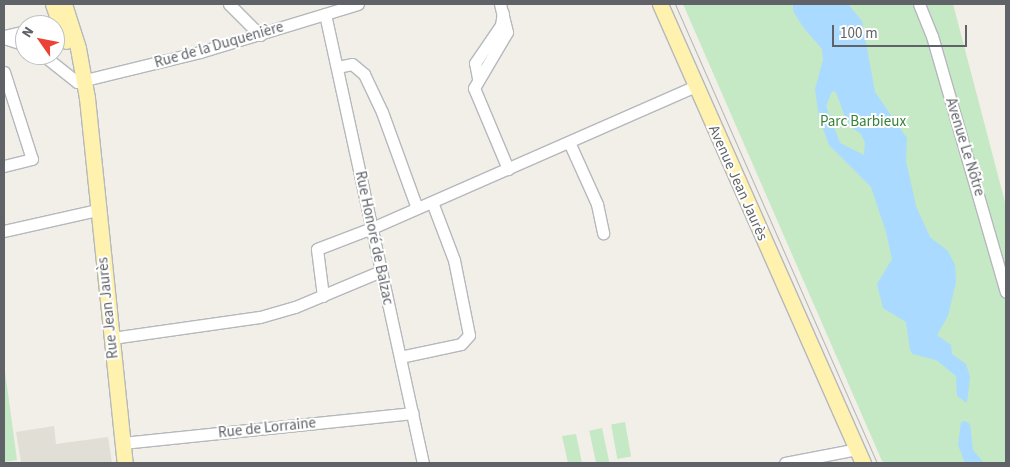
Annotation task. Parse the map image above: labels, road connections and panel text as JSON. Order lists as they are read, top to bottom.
{
  "streets": {
    "main road": ["Avenue Jean Jaurès", "Rue Jean Jaurès"],
    "street": [
      "Rue de la Duquenière",
      "Avenue Le Nôtre",
      "Rue Honoré de Balzac",
      "Rue de Lorraine"
    ]
  },
  "crossings": [
    ["Rue de la Duquenière", "Rue Honoré de Balzac"],
    ["Rue de la Duquenière", "Rue Jean Jaurès"],
    ["Rue Honoré de Balzac", "Rue de Lorraine"],
    ["Rue Jean Jaurès", "Rue de Lorraine"]
  ],
  "parks": ["Parc Barbieux"],
  "scale_bar": "100 m",
  "north": "top left"
}
